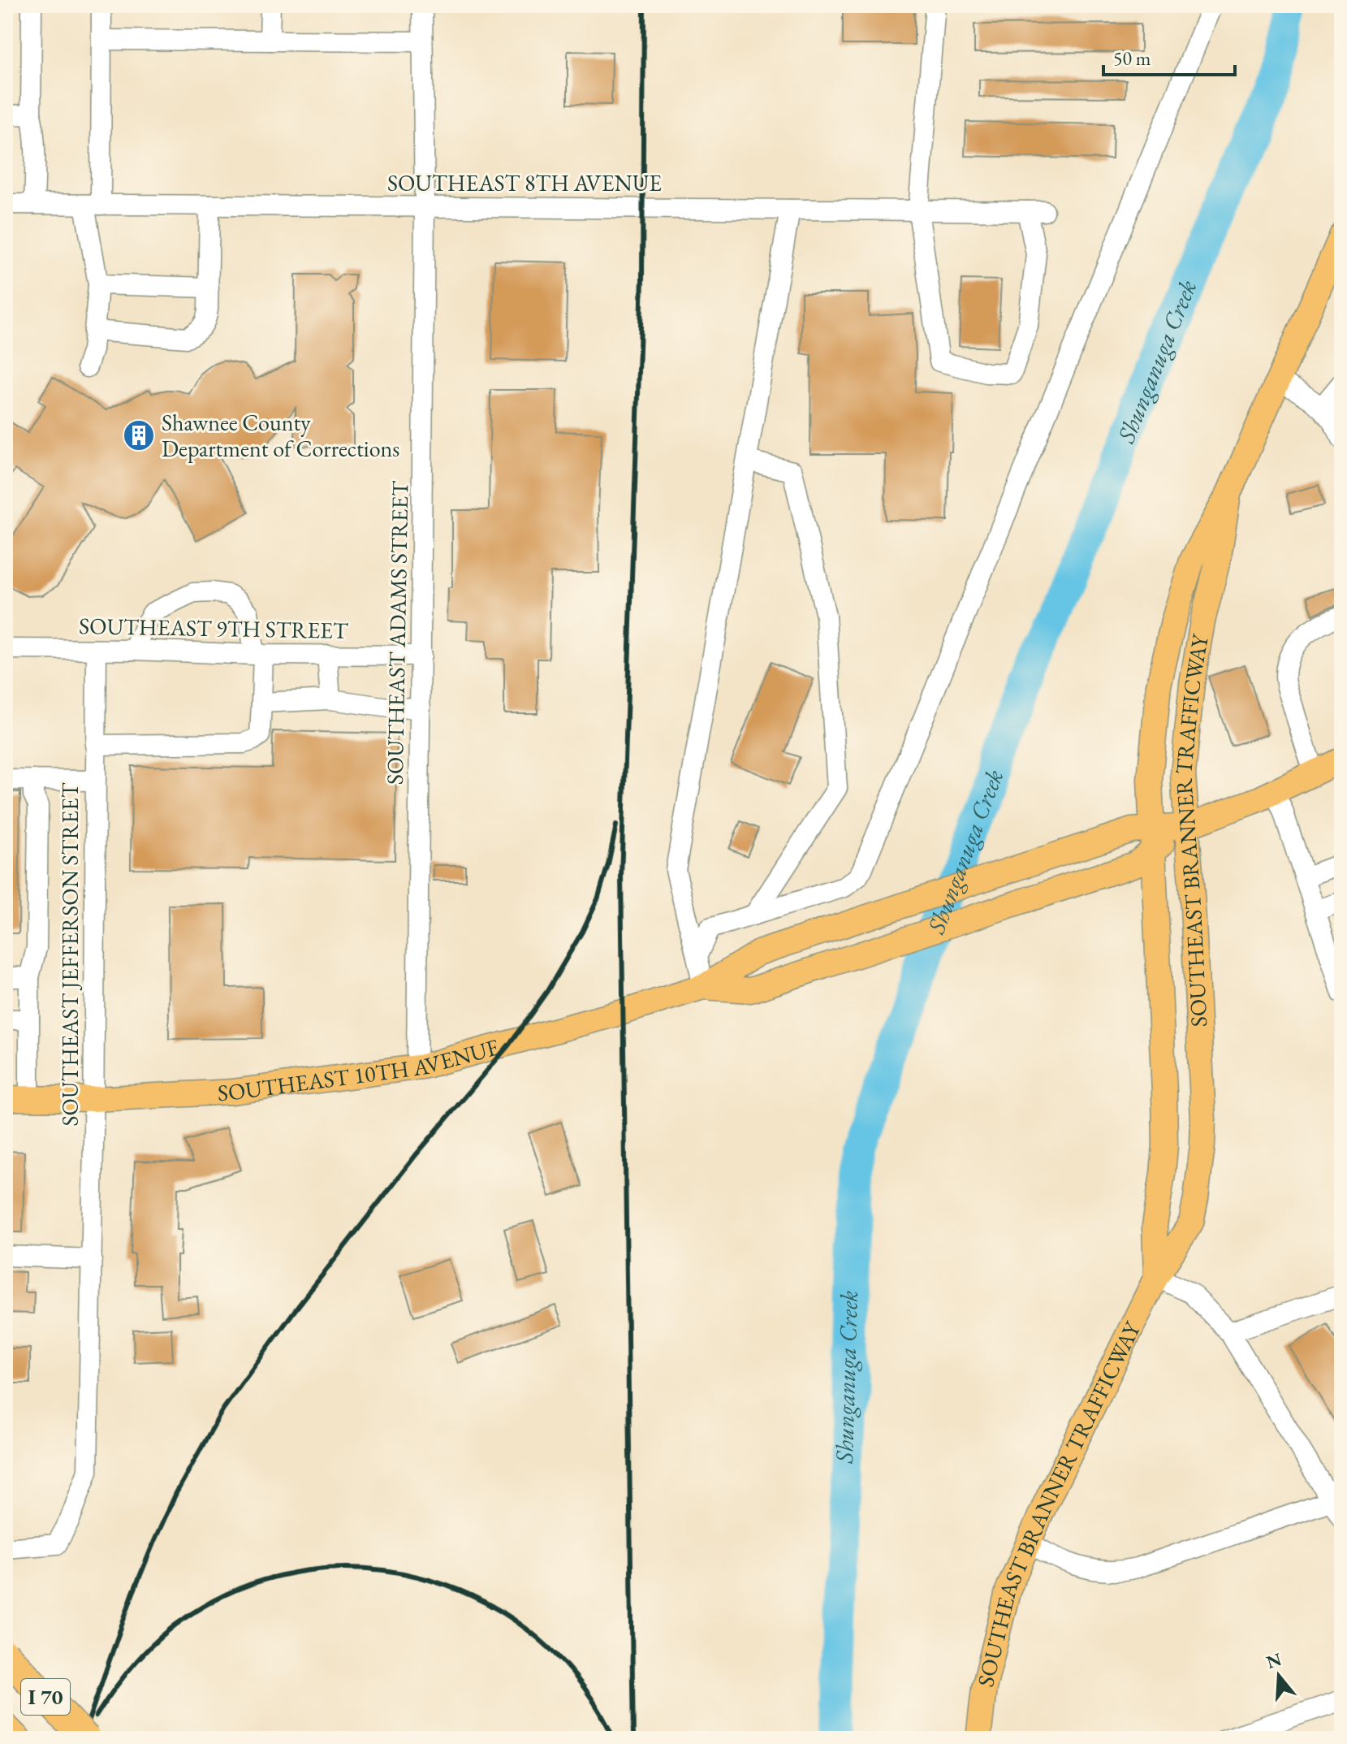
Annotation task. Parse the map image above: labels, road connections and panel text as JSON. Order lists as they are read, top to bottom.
{
  "streets": {
    "highway": ["I 70"],
    "main road": ["SOUTHEAST BRANNER TRAFFICWAY", "SOUTHEAST 10TH AVENUE"],
    "street": [
      "SOUTHEAST 8TH AVENUE",
      "SOUTHEAST 9TH STREET",
      "SOUTHEAST ADAMS STREET",
      "SOUTHEAST JEFFERSON STREET"
    ]
  },
  "crossings": [
    ["SOUTHEAST 8TH AVENUE", "SOUTHEAST ADAMS STREET"],
    ["SOUTHEAST 9TH STREET", "SOUTHEAST ADAMS STREET"],
    ["SOUTHEAST 9TH STREET", "SOUTHEAST JEFFERSON STREET"],
    ["SOUTHEAST ADAMS STREET", "SOUTHEAST 10TH AVENUE"],
    ["SOUTHEAST BRANNER TRAFFICWAY", "SOUTHEAST 10TH AVENUE"],
    ["SOUTHEAST JEFFERSON STREET", "SOUTHEAST 10TH AVENUE"]
  ],
  "water": ["Shunganuga Creek"],
  "places": {
    "building": ["Shawnee County Department of Corrections"]
  },
  "scale_bar": "50 m",
  "north": "top"
}
